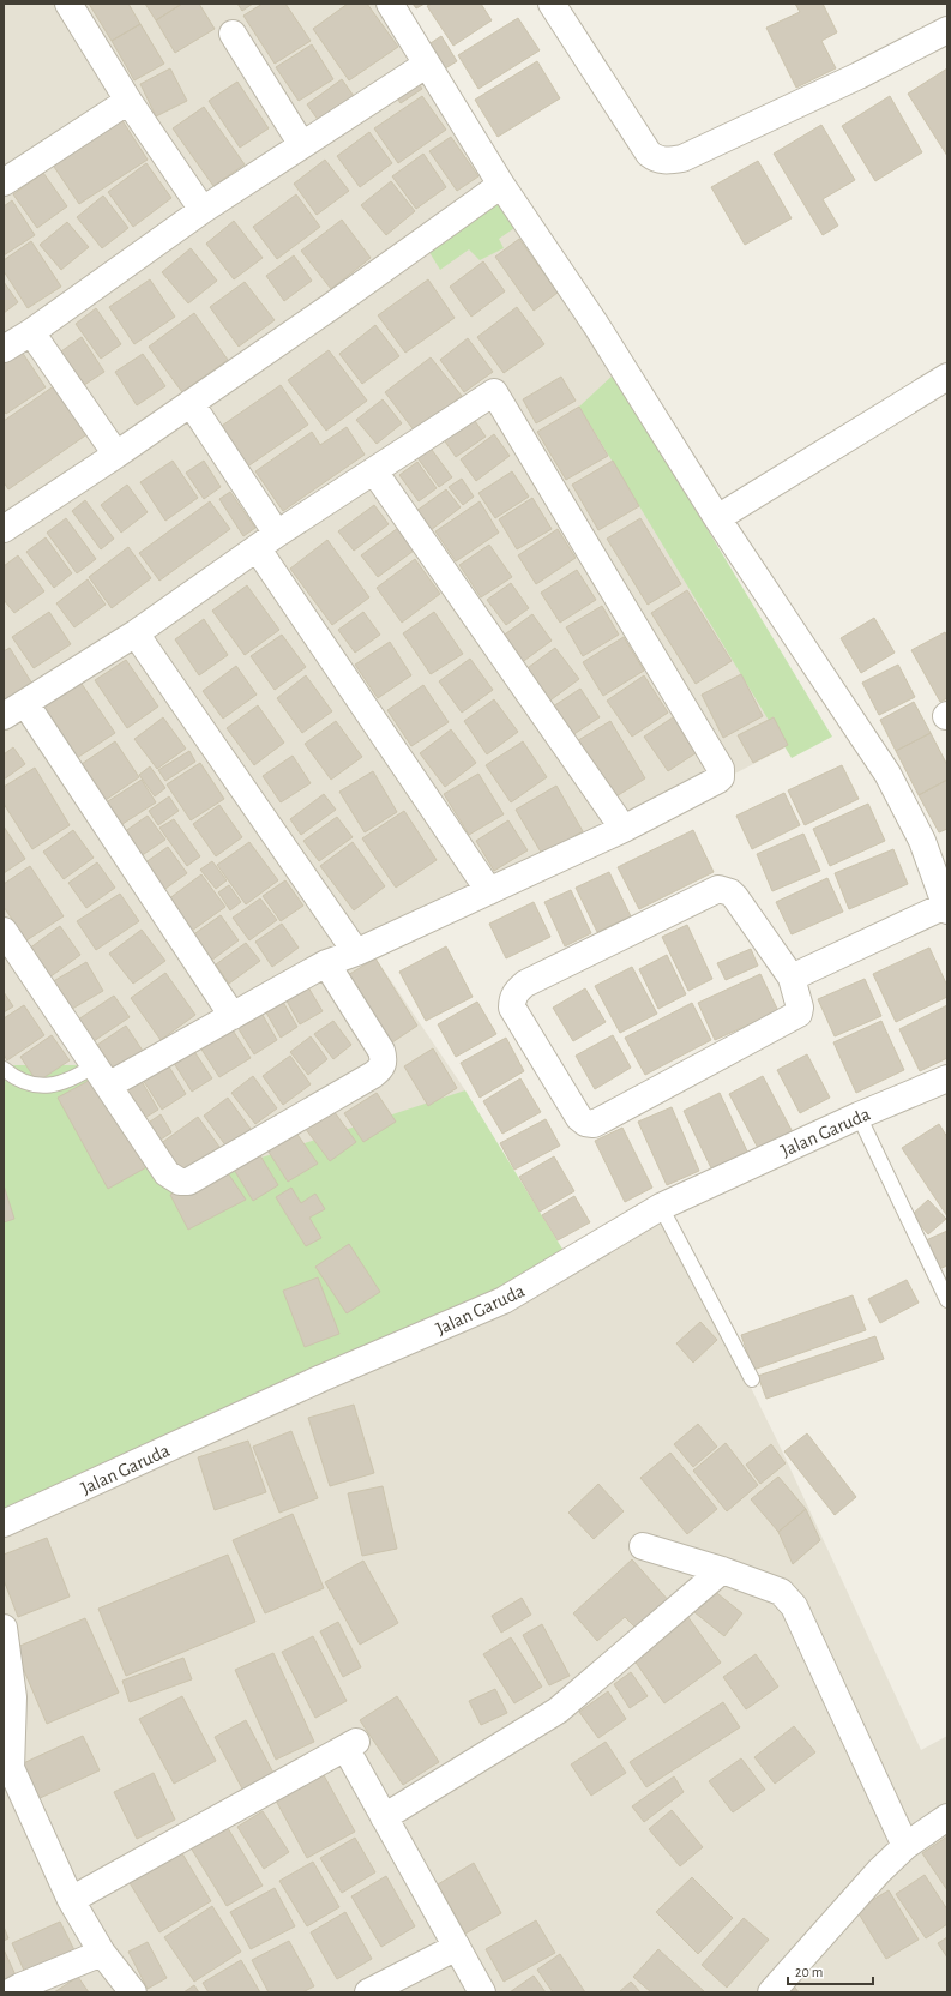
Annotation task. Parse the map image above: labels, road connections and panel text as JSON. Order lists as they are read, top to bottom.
{
  "streets": {
    "street": ["Jalan Garuda"]
  },
  "scale_bar": "20 m"
}
